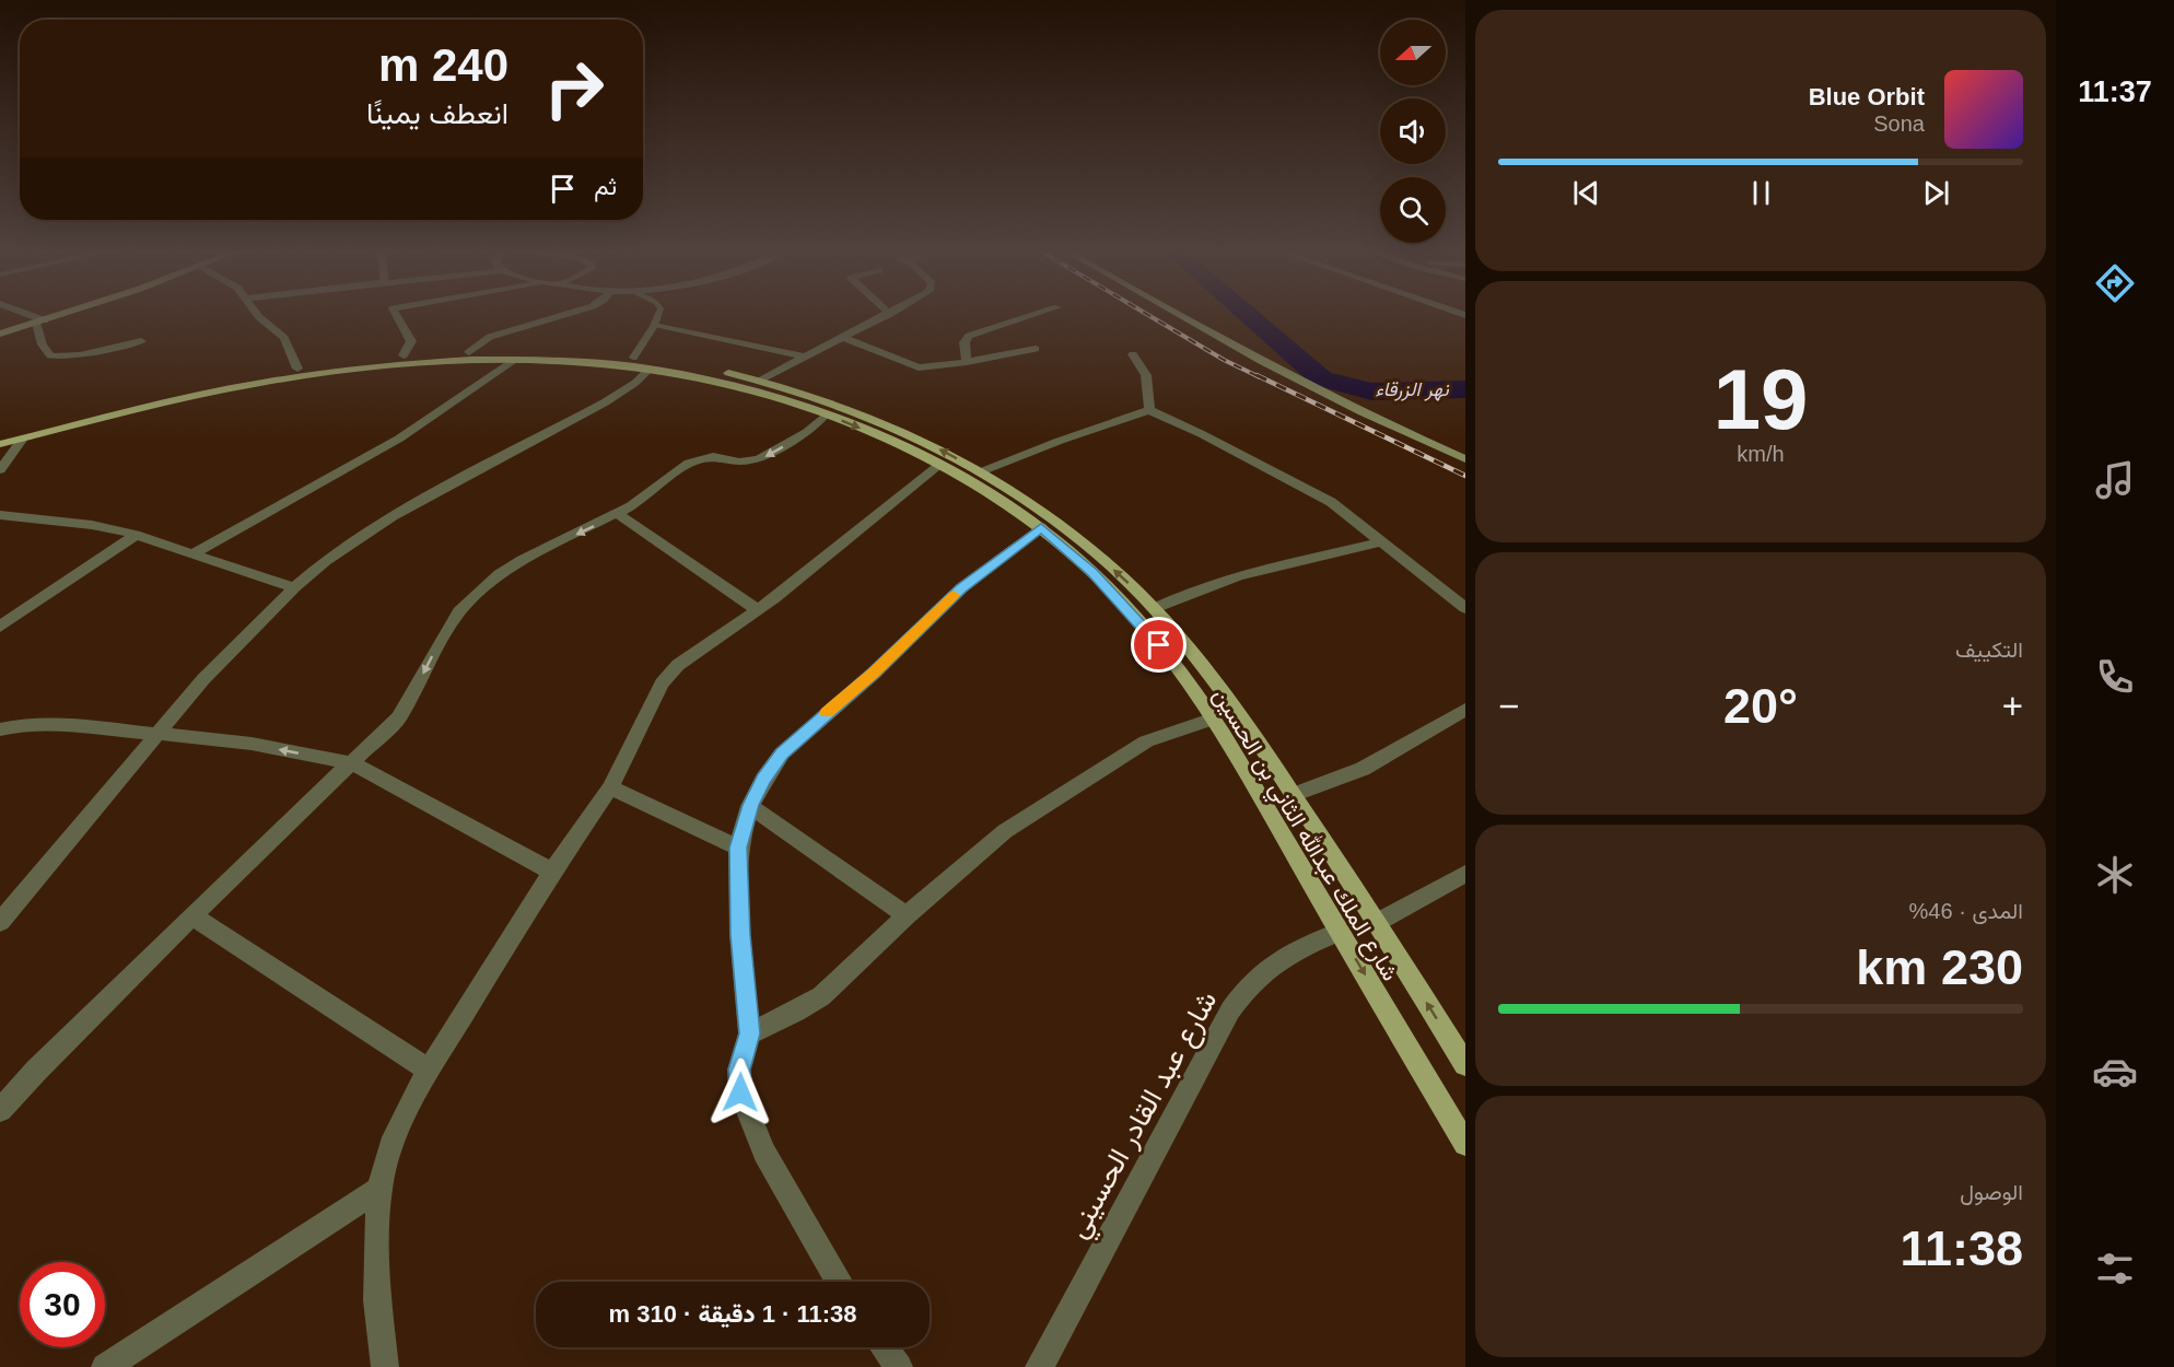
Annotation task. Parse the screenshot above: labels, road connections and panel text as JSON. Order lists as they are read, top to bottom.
{
  "streets": {
    "main road": ["شارع الملك عبدالله الثاني بن الحسين"],
    "street": ["شارع عبد القادر الحسيني"]
  },
  "crossings": [
    ["شارع الملك عبدالله الثاني بن الحسين", "شارع عبد القادر الحسيني"]
  ],
  "water": ["نهر الزرقاء"],
  "north": "left",
  "page": {
    "tabs": "11:37",
    "turn": ["240 m", "انعطف يمينًا"],
    "song": ["Blue Orbit", "Sona"],
    "then": "ثم",
    "tile": [
      ["19", "km/h"],
      "التكييف",
      ["المدى · 46%", "230 km"],
      ["الوصول", "11:38"]
    ],
    "heat": ["−", "20°", "+"],
    "limit": "30",
    "trip": "11:38 · 1 دقيقة · 310 m"
  }
}
